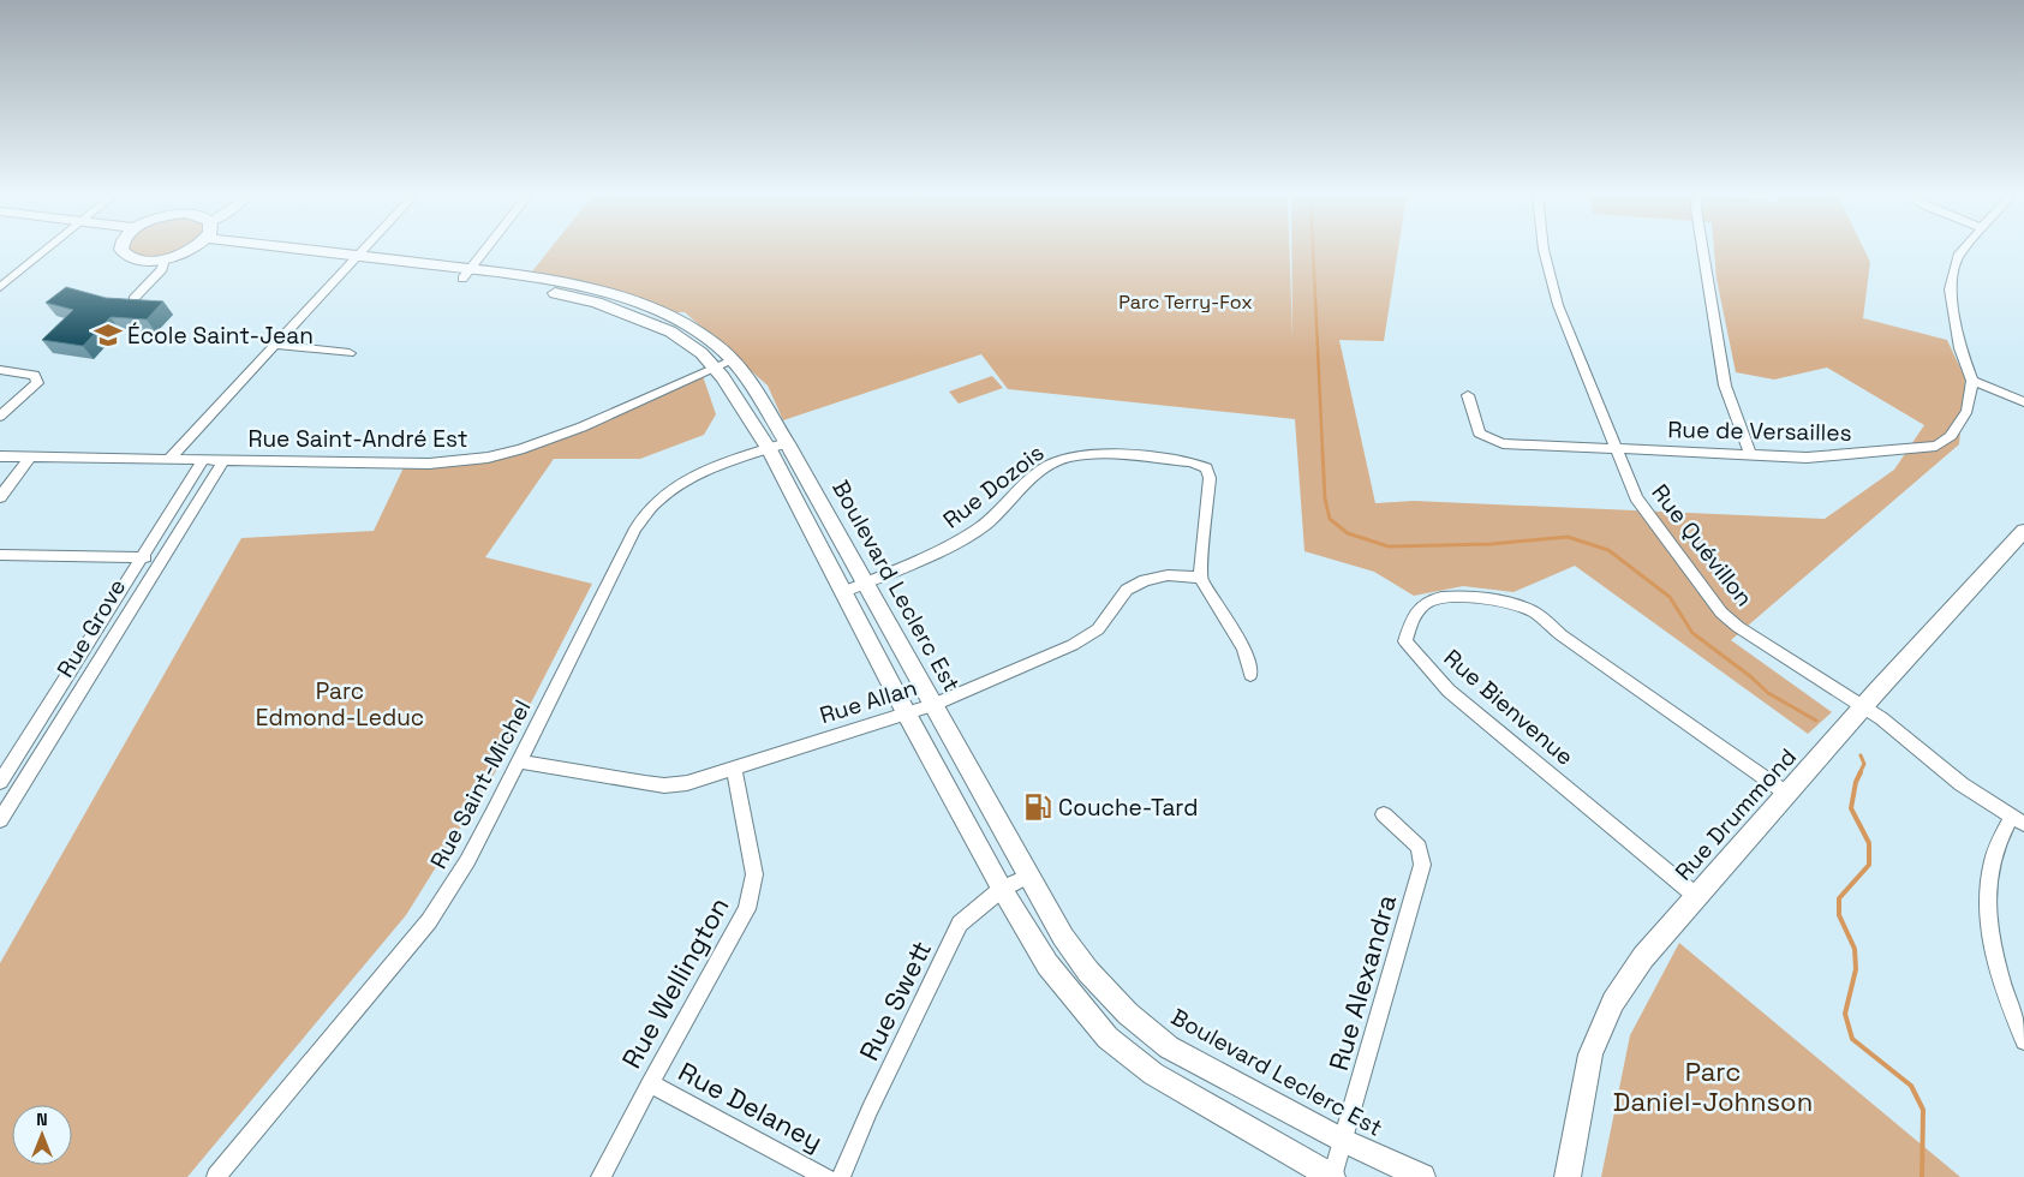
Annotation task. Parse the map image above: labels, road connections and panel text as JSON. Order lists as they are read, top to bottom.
{
  "streets": {
    "street": [
      "Rue de Versailles",
      "Rue Saint-André Est",
      "Rue Dozois",
      "Rue Quévillon",
      "Boulevard Leclerc Est",
      "Rue Grove",
      "Rue Allan",
      "Rue Bienvenue",
      "Rue Saint-Michel",
      "Rue Drummond",
      "Rue Wellington",
      "Rue Alexandra",
      "Rue Swett",
      "Rue Delaney"
    ]
  },
  "crossings": [
    ["Rue de Versailles", "Rue Quévillon"],
    ["Rue Saint-André Est", "Boulevard Leclerc Est"],
    ["Rue Saint-André Est", "Rue Grove"],
    ["Rue Dozois", "Boulevard Leclerc Est"],
    ["Rue Dozois", "Rue Allan"],
    ["Rue Quévillon", "Rue Drummond"],
    ["Boulevard Leclerc Est", "Rue Allan"],
    ["Boulevard Leclerc Est", "Rue Saint-Michel"],
    ["Boulevard Leclerc Est", "Rue Alexandra"],
    ["Boulevard Leclerc Est", "Rue Swett"],
    ["Rue Allan", "Rue Saint-Michel"],
    ["Rue Allan", "Rue Wellington"],
    ["Rue Bienvenue", "Rue Drummond"],
    ["Rue Wellington", "Rue Delaney"]
  ],
  "parks": ["Parc Terry-Fox", "Parc Edmond-Leduc", "Parc Daniel-Johnson"],
  "places": {
    "school or university": ["École Saint-Jean"],
    "fuel station": ["Couche-Tard"]
  },
  "north": "top"
}
